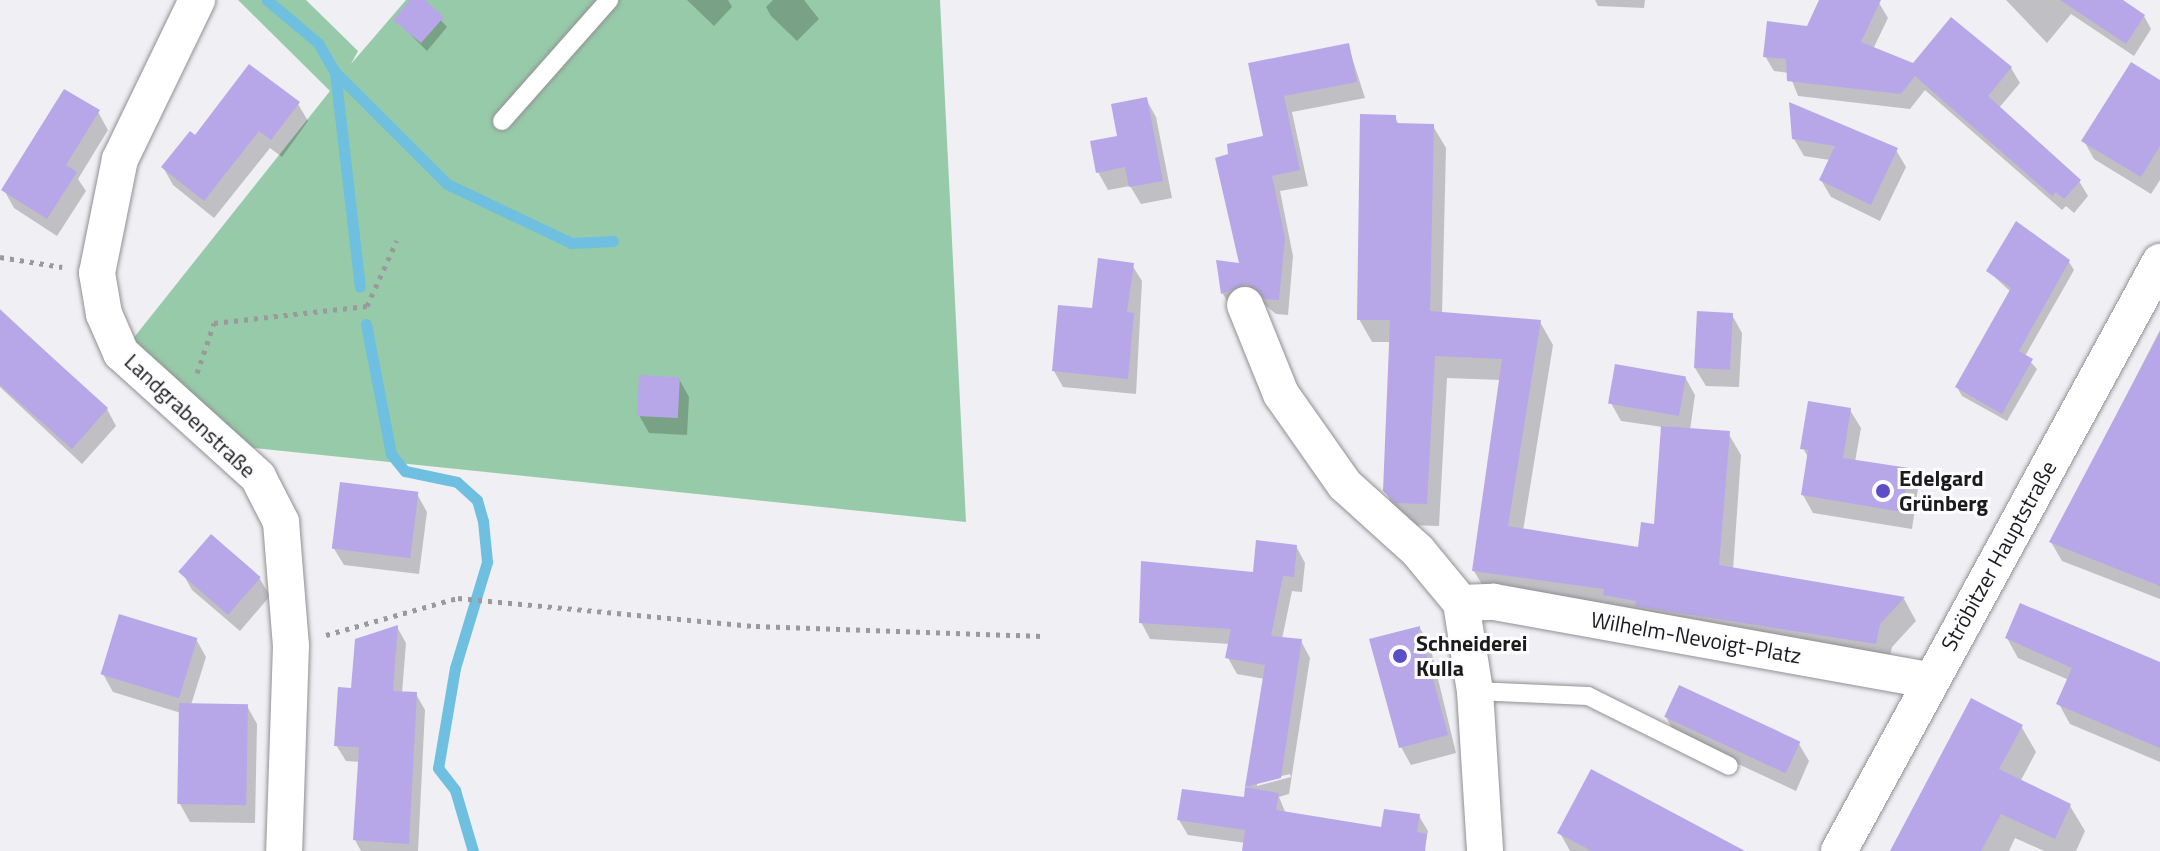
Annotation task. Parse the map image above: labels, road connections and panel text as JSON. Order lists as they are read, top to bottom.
{
  "streets": {
    "street": ["Landgrabenstraße", "Ströbitzer Hauptstraße", "Wilhelm-Nevoigt-Platz"]
  },
  "crossings": [
    ["Ströbitzer Hauptstraße", "Wilhelm-Nevoigt-Platz"]
  ],
  "places": ["Edelgard Grünberg", "Schneiderei Kulla"]
}
